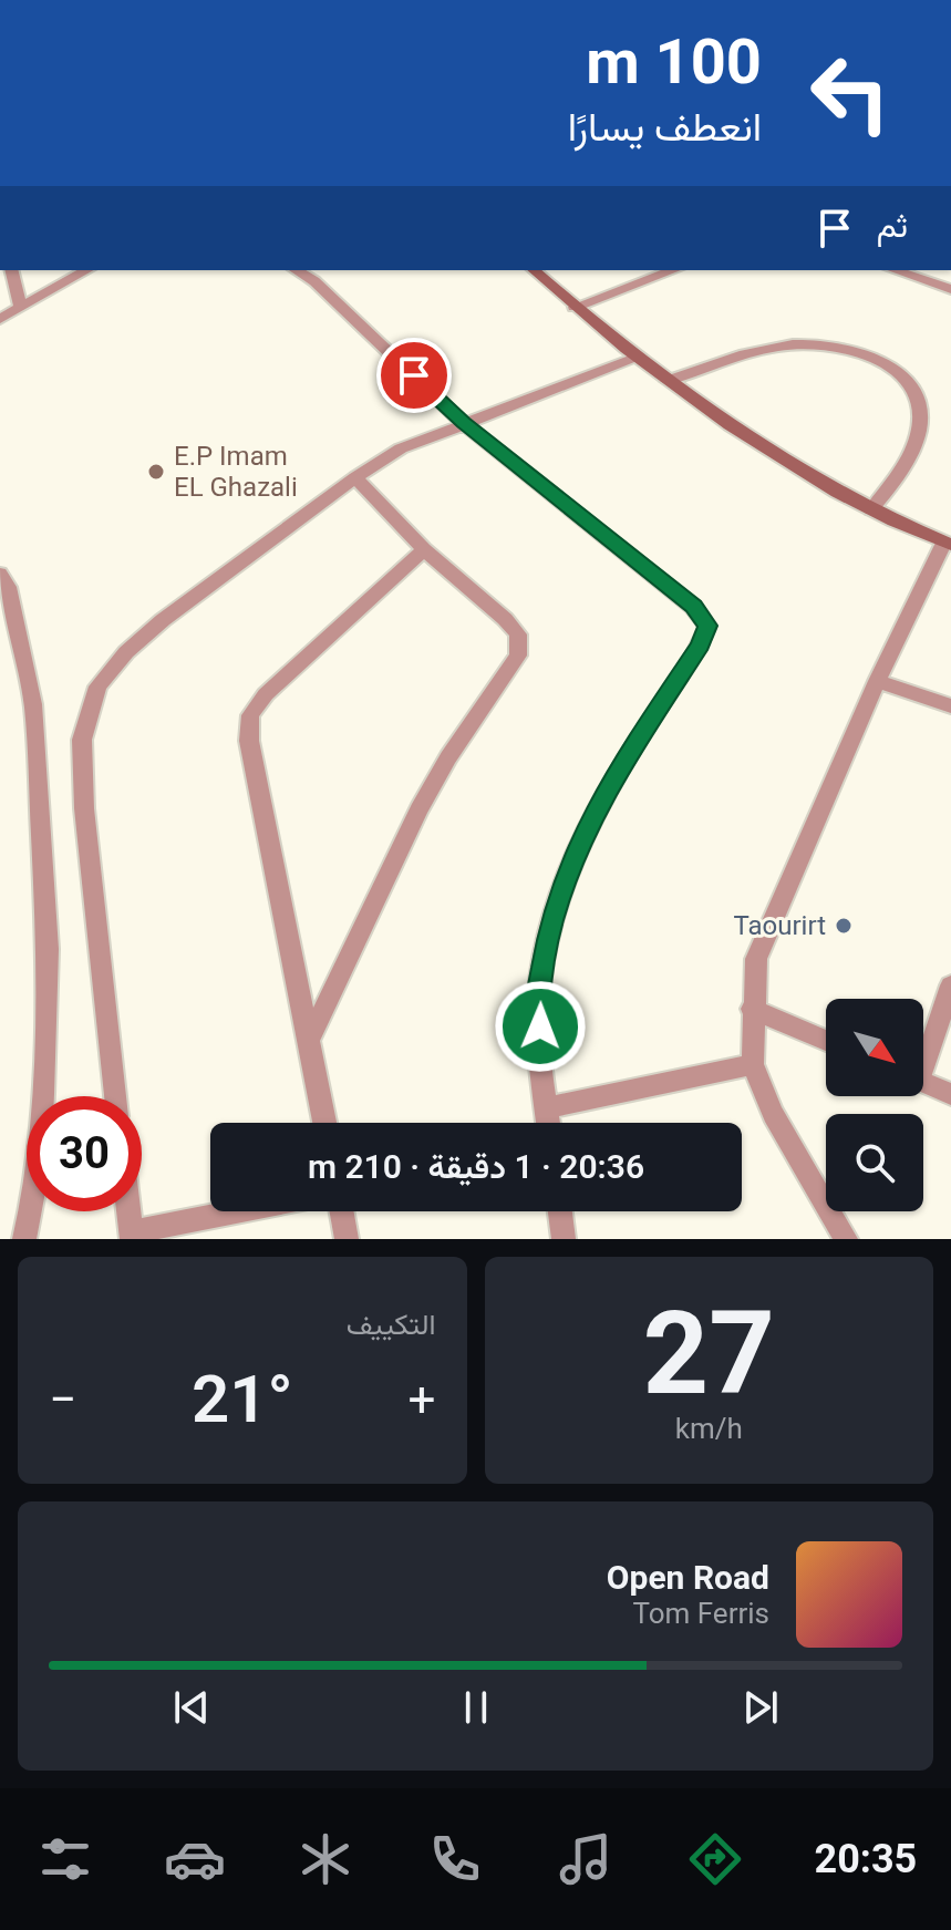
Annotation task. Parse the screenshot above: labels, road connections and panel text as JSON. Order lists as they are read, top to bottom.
{
  "places": ["E.P Imam EL Ghazali", "Taourirt"],
  "north": "bottom right",
  "page": {
    "turn": ["100 m", "انعطف يسارًا"],
    "then": "ثم",
    "limit": "30",
    "trip": "20:36 · 1 دقيقة · 210 m",
    "tile": [
      ["27", "km/h"],
      "التكييف"
    ],
    "heat": ["−", "21°", "+"],
    "song": ["Open Road", "Tom Ferris"],
    "tabs": "20:35"
  }
}
